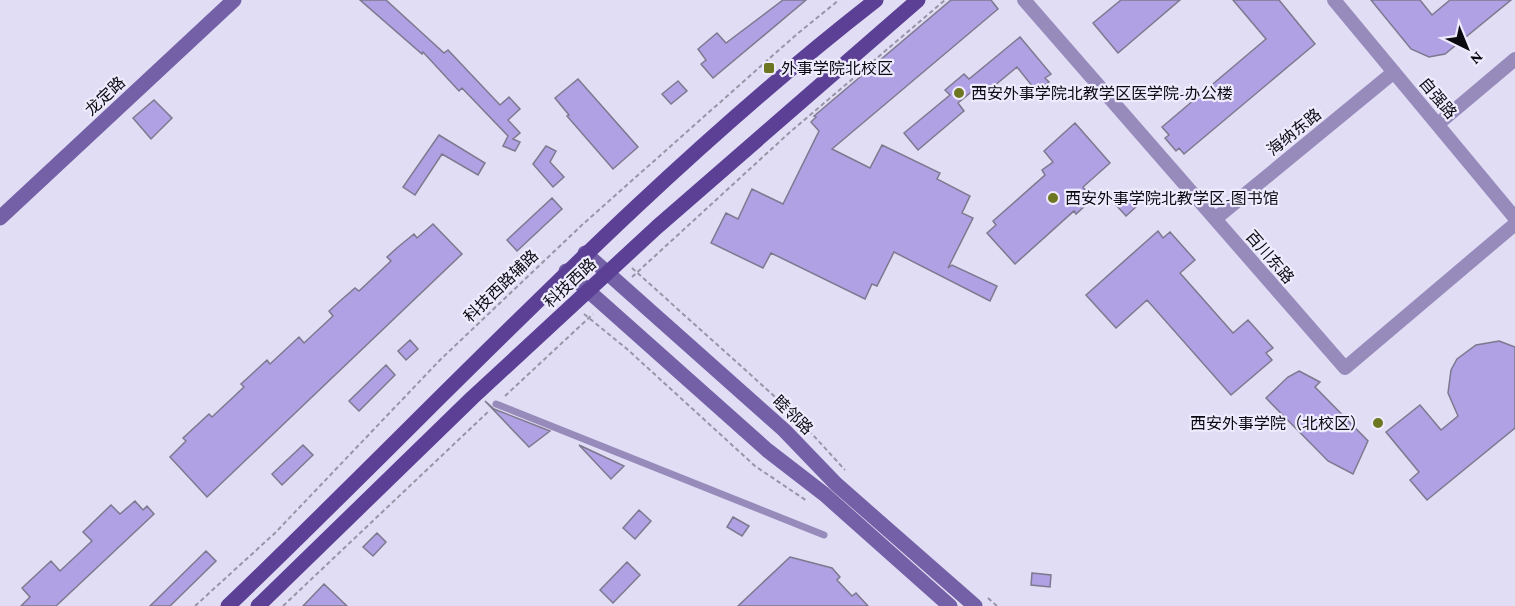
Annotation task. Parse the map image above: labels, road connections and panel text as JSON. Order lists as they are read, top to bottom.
{
  "streets": {
    "main road": ["科技西路"],
    "street": [
      "龙定路",
      "自强路",
      "海纳东路",
      "百川东路",
      "睦邻路"
    ],
    "path": ["科技西路辅路"]
  },
  "crossings": [
    ["自强路", "海纳东路"],
    ["海纳东路", "百川东路"],
    ["科技西路", "睦邻路"]
  ],
  "places": {
    "transit": ["外事学院北校区"],
    "other": ["西安外事学院北教学区医学院-办公楼", "西安外事学院北教学区-图书馆", "西安外事学院（北校区）"]
  },
  "north": "bottom right"
}
